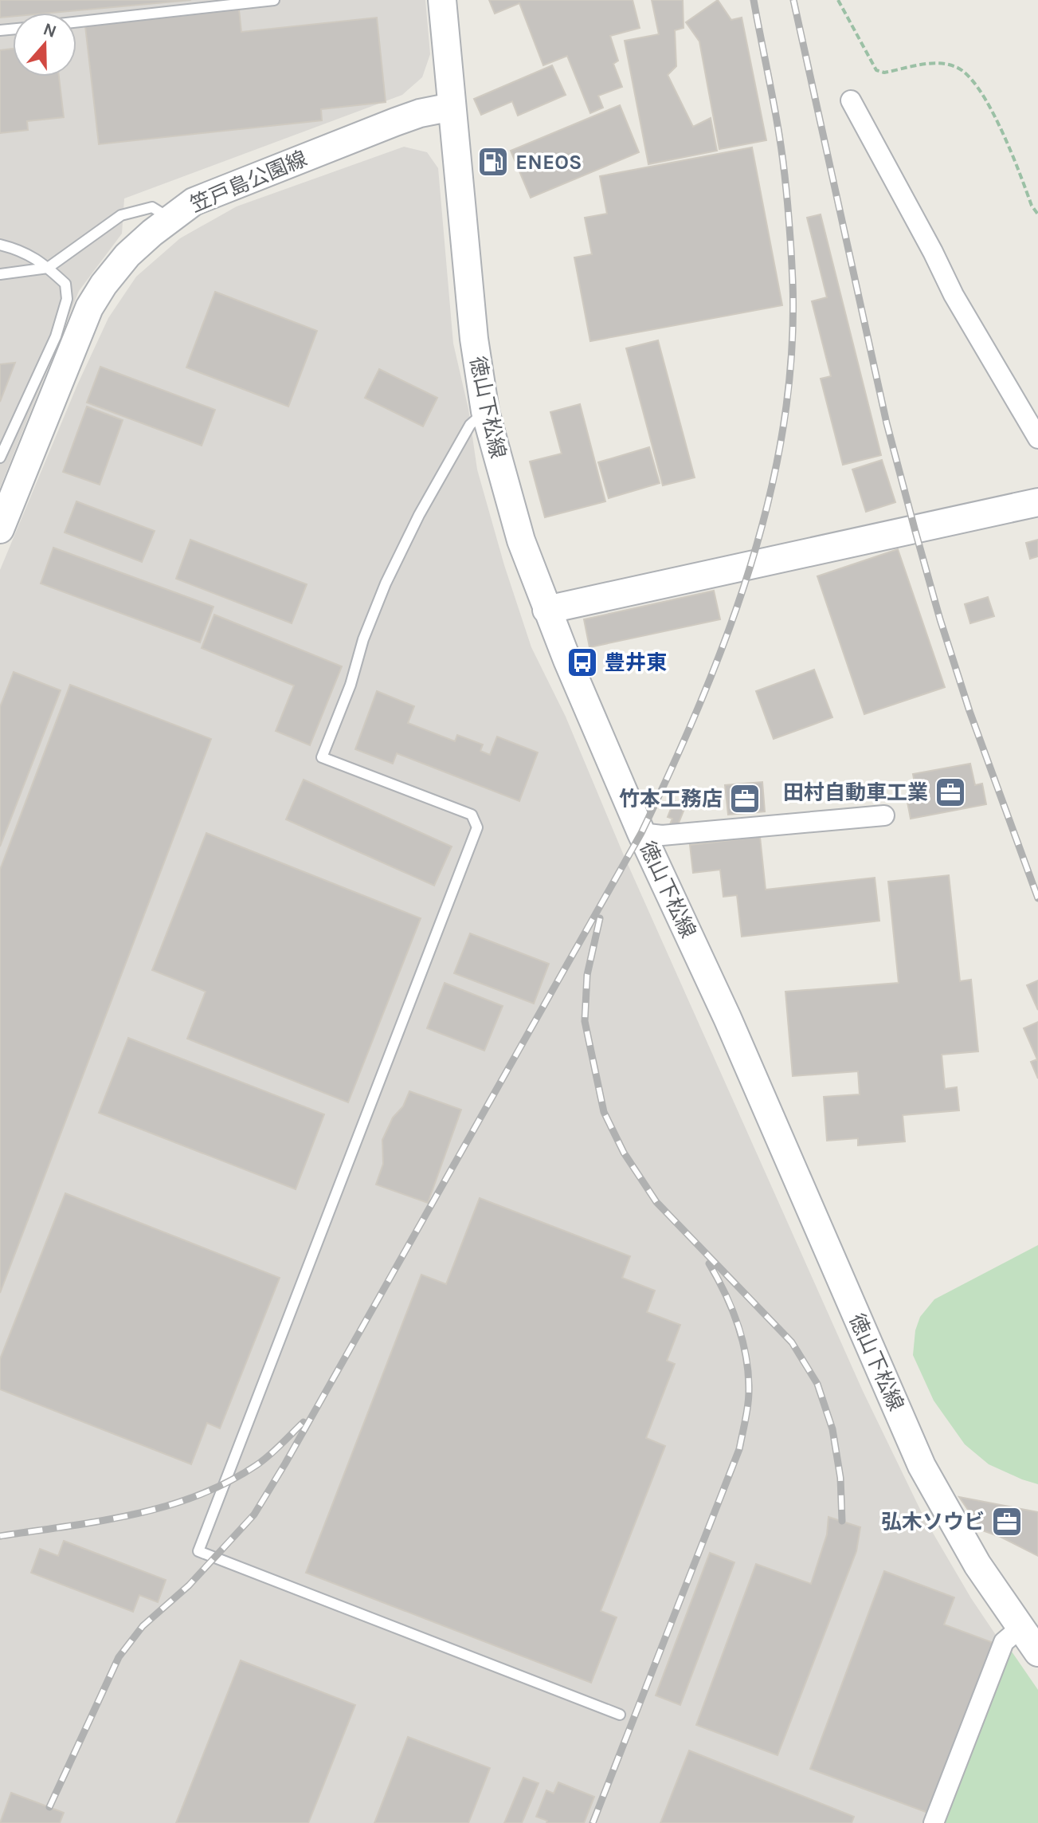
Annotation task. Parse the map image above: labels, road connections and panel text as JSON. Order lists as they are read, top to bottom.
{
  "streets": {
    "main road": ["笠戸島公園線", "徳山下松線"]
  },
  "crossings": [
    ["笠戸島公園線", "徳山下松線"]
  ],
  "places": {
    "fuel station": ["ENEOS"],
    "bus stop": ["豊井東"],
    "office": ["田村自動車工業", "竹本工務店", "弘木ソウビ"]
  },
  "north": "top"
}
